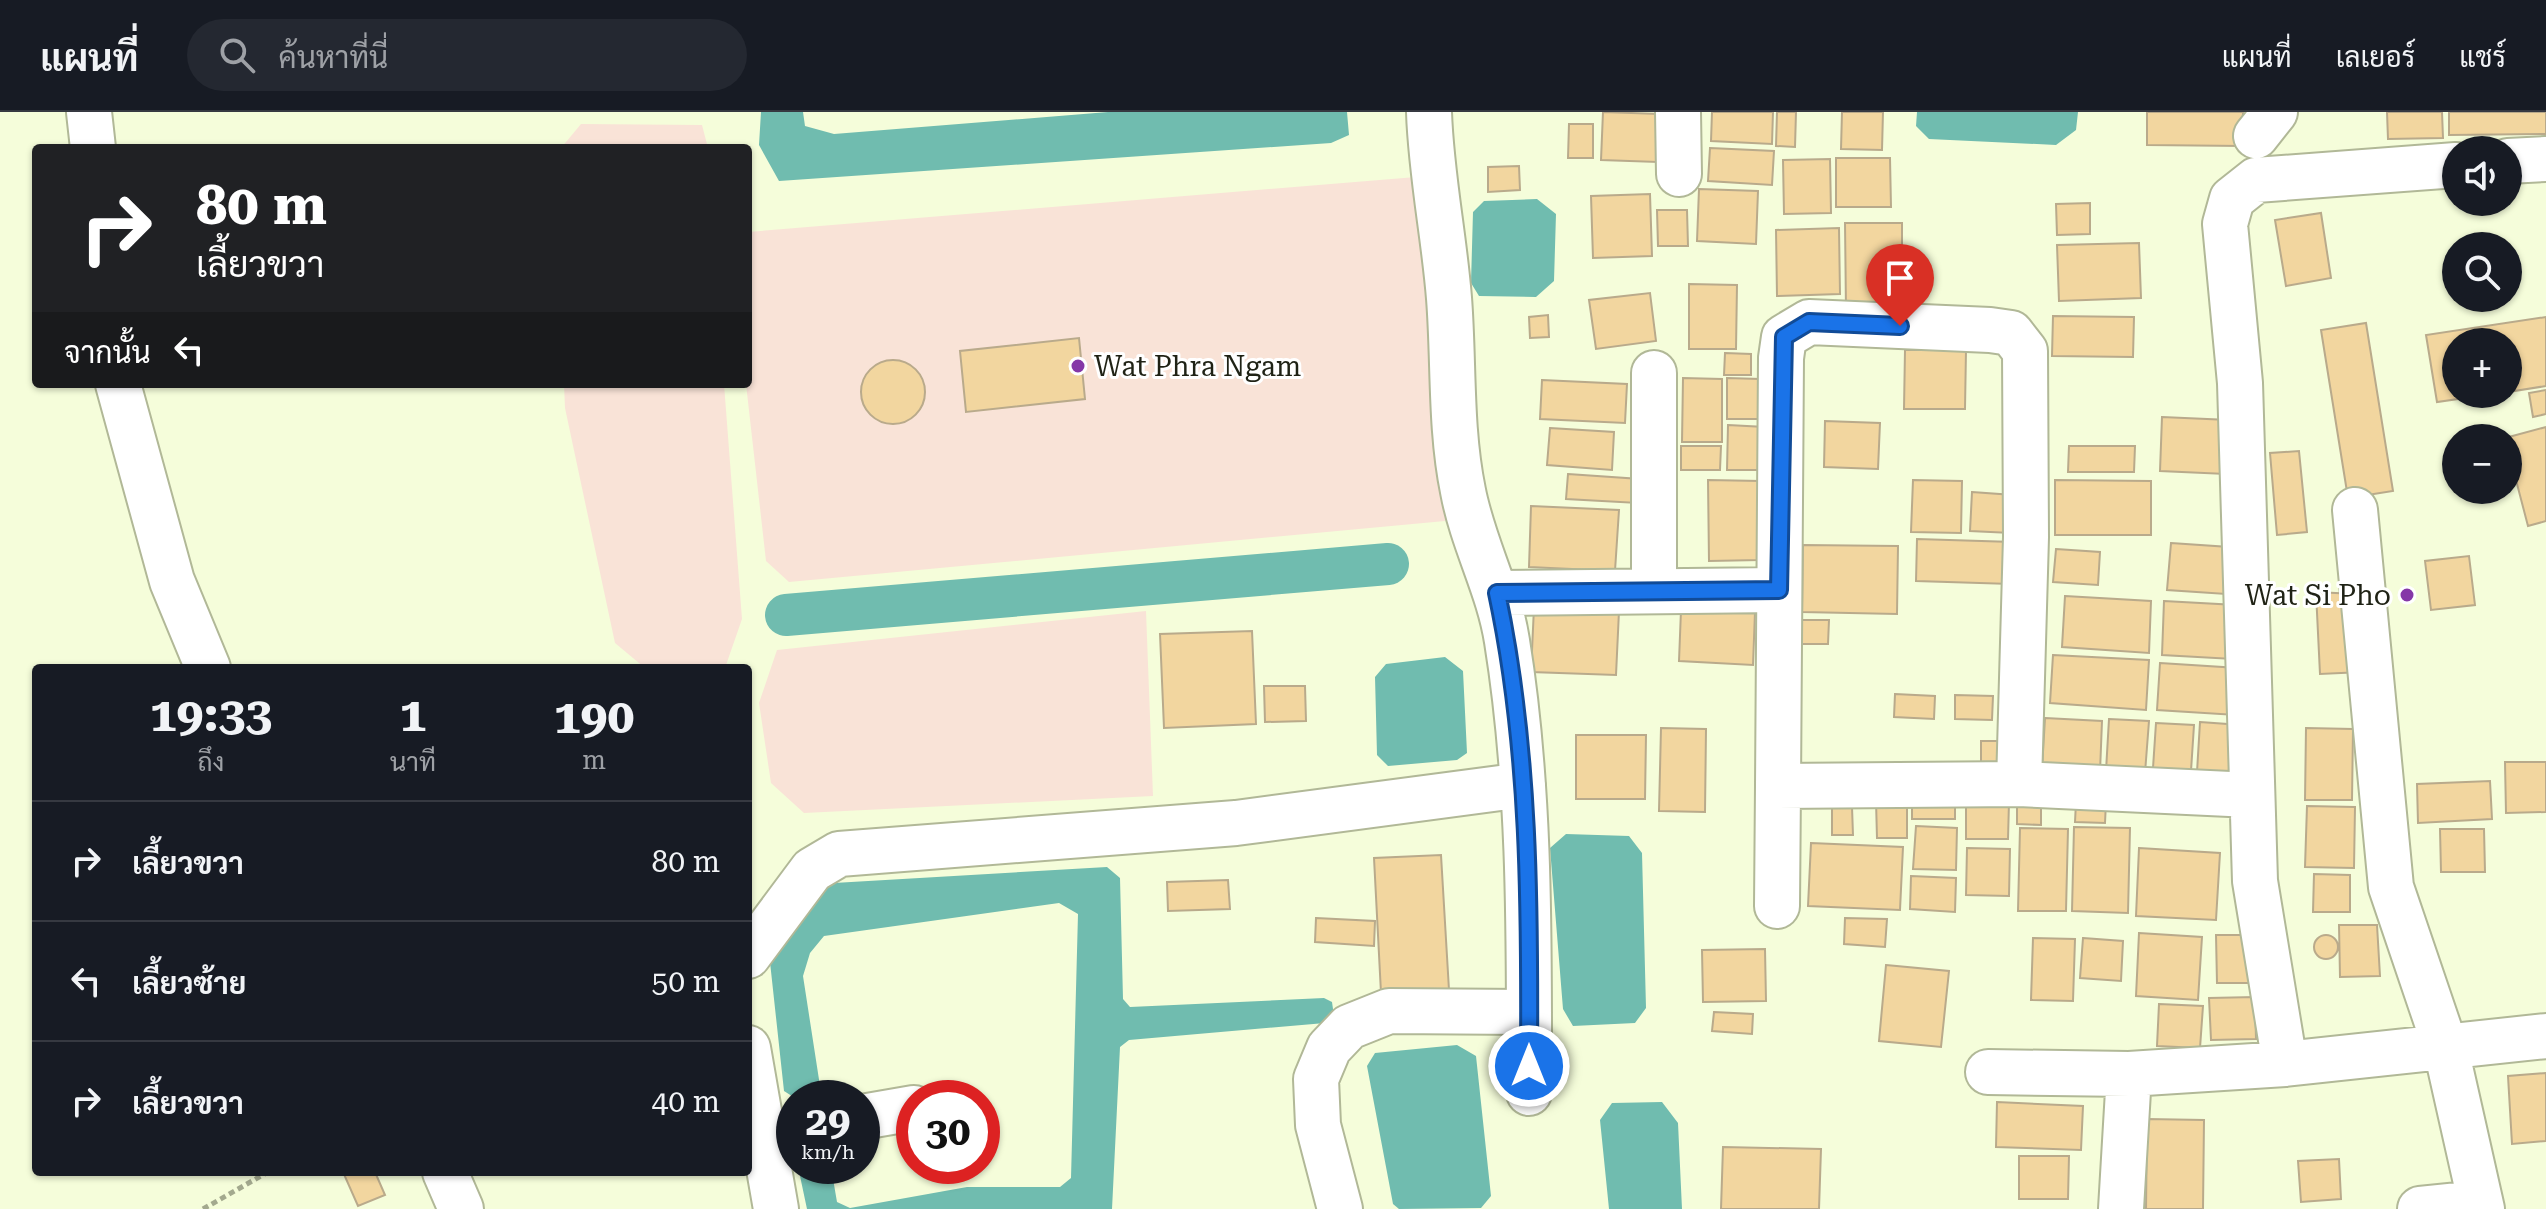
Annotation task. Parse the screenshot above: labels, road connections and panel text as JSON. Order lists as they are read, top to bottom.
{
  "places": ["Wat Phra Ngam", "Wat Si Pho"],
  "page": {
    "header": "แผนที่",
    "search": "ค้นหาที่นี่",
    "nav": ["แผนที่", "เลเยอร์", "แชร์"],
    "map_buttons": ["+", "−"],
    "turn": ["80 m", "เลี้ยวขวา"],
    "then": "จากนั้น",
    "eta": [
      "19:33",
      "ถึง",
      "1",
      "นาที",
      "190",
      "m"
    ],
    "list": [
      {
        "name": "เลี้ยวขวา",
        "value": "80 m"
      },
      {
        "name": "เลี้ยวซ้าย",
        "value": "50 m"
      },
      {
        "name": "เลี้ยวขวา",
        "value": "40 m"
      }
    ],
    "speed": "29 km/h",
    "limit": "30"
  }
}
